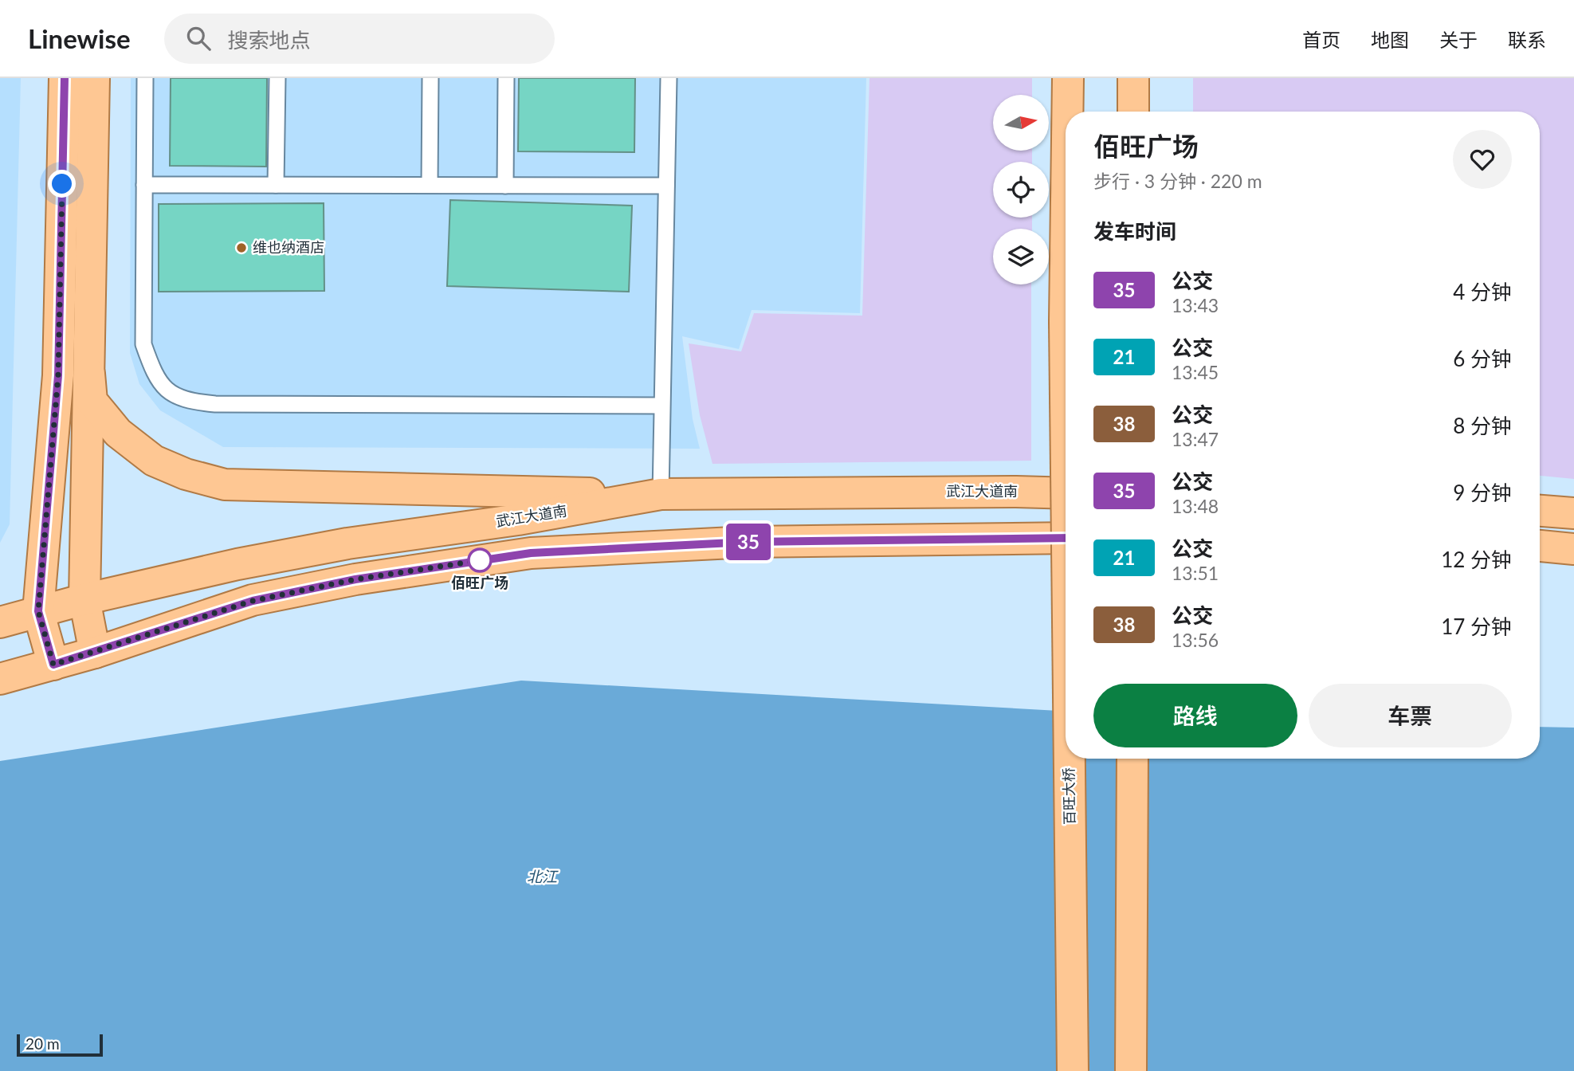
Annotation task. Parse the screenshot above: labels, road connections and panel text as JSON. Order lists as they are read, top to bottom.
{
  "streets": {
    "main road": ["武江大道南", "百旺大桥"]
  },
  "water": ["北江"],
  "places": ["维也纳酒店", "佰旺广场"],
  "lines": ["bus line 35"],
  "scale_bar": "20 m",
  "north": "right",
  "page": {
    "header": "Linewise",
    "search": "搜索地点",
    "nav": [
      "首页",
      "地图",
      "关于",
      "联系"
    ],
    "on_map": "35",
    "heading": [
      ["佰旺广场", "步行 · 3 分钟 · 220 m"],
      "发车时间"
    ],
    "list": [
      {
        "mark": "35",
        "name": "公交",
        "note": "13:43",
        "value": "4 分钟"
      },
      {
        "mark": "21",
        "name": "公交",
        "note": "13:45",
        "value": "6 分钟"
      },
      {
        "mark": "38",
        "name": "公交",
        "note": "13:47",
        "value": "8 分钟"
      },
      {
        "mark": "35",
        "name": "公交",
        "note": "13:48",
        "value": "9 分钟"
      },
      {
        "mark": "21",
        "name": "公交",
        "note": "13:51",
        "value": "12 分钟"
      },
      {
        "mark": "38",
        "name": "公交",
        "note": "13:56",
        "value": "17 分钟"
      }
    ],
    "buttons": ["路线", "车票"],
    "scale": "20 m"
  }
}
